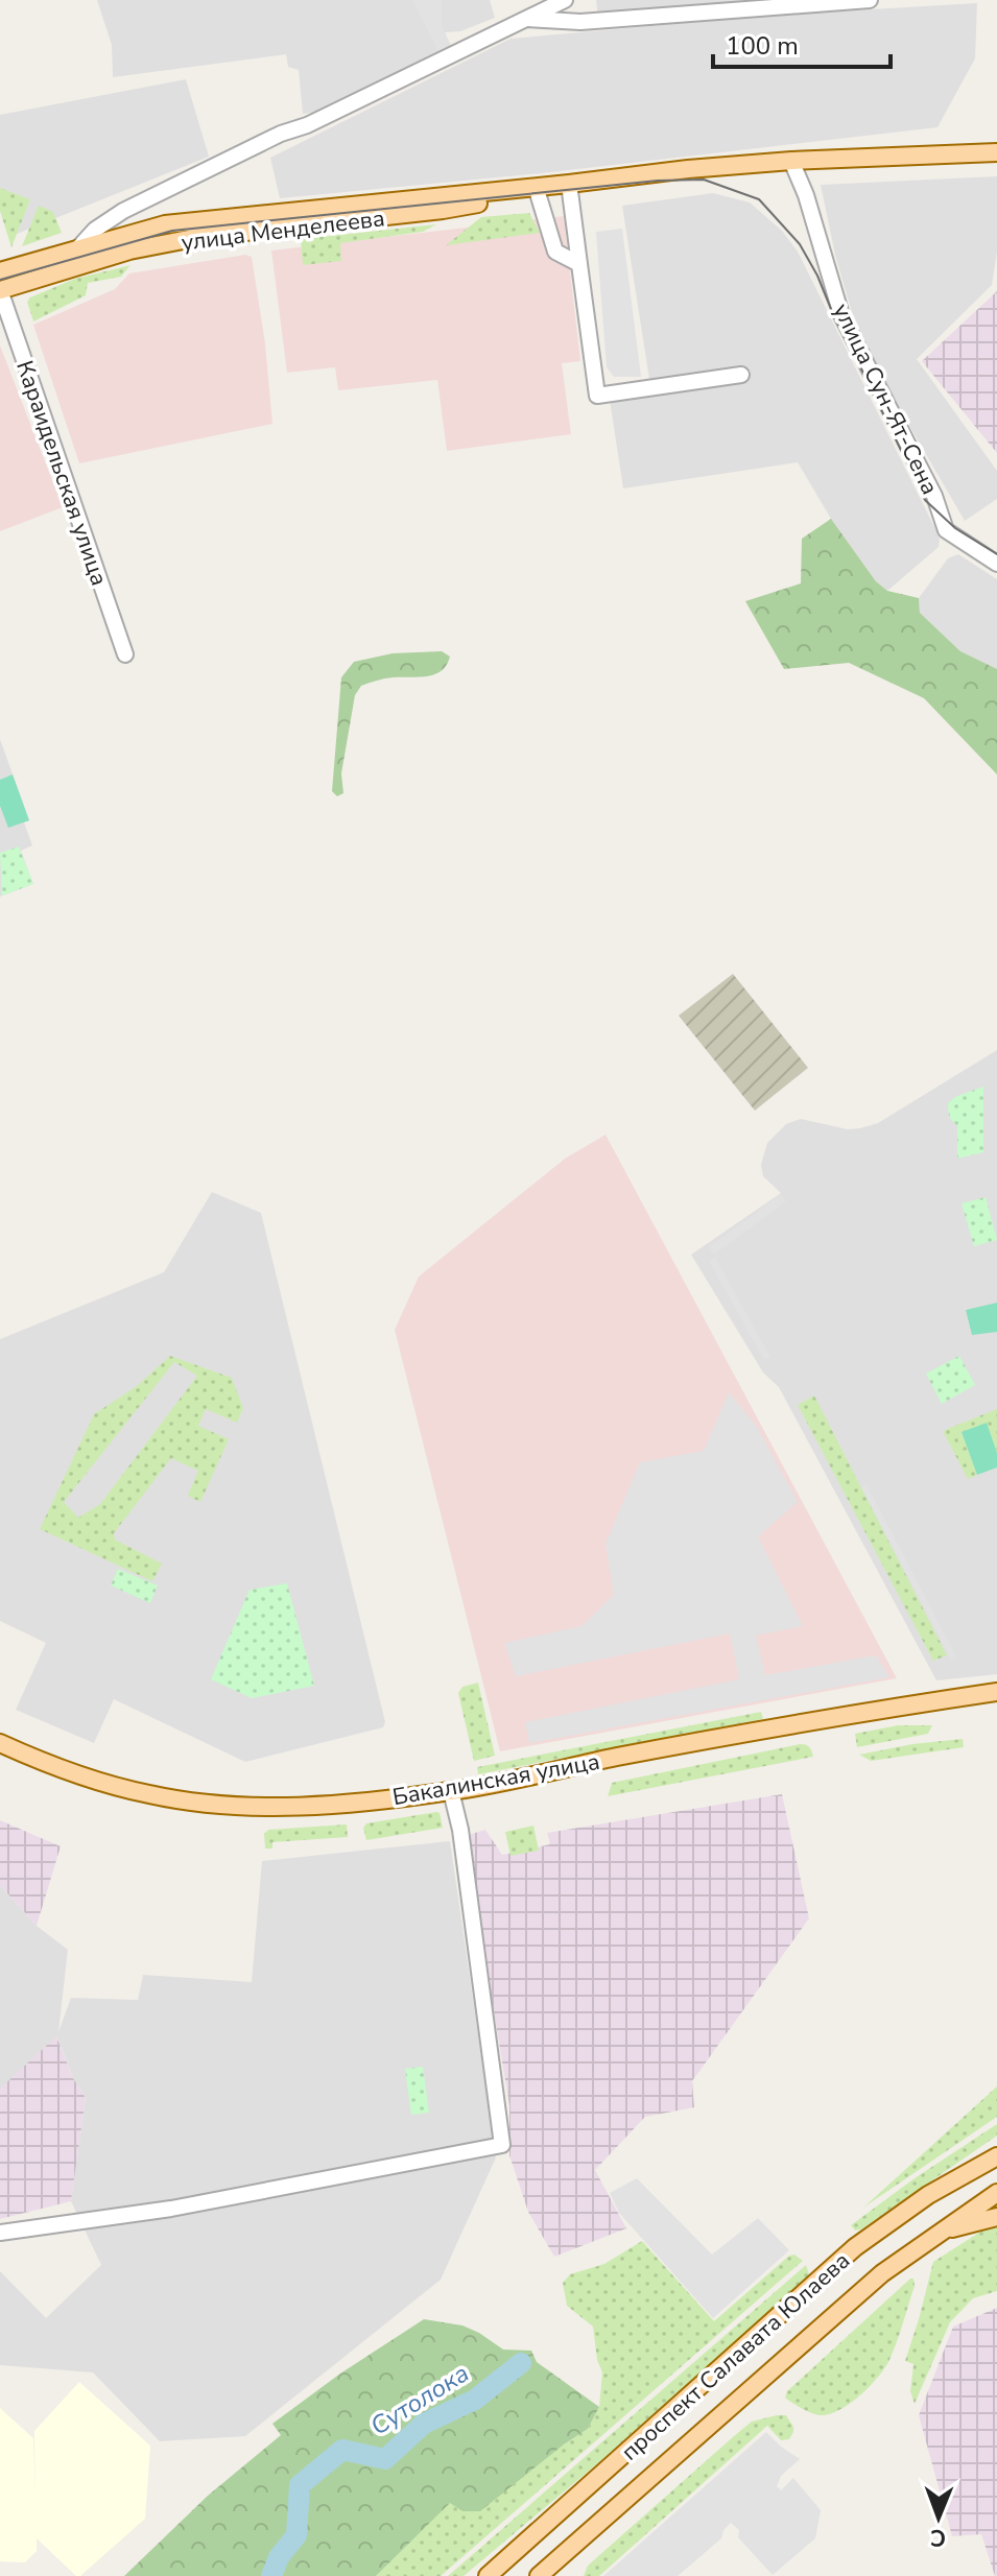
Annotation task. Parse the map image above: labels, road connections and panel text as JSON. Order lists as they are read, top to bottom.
{
  "streets": {
    "main road": ["улица Менделеева", "Бакалинская улица", "проспект Салавата Юлаева"],
    "street": ["улица Сун-Ят-Сена", "Караидельская улица"]
  },
  "crossings": [
    ["улица Менделеева", "улица Сун-Ят-Сена"],
    ["улица Менделеева", "Караидельская улица"]
  ],
  "water": ["Сутолока"],
  "scale_bar": "100 m",
  "north": "bottom"
}
